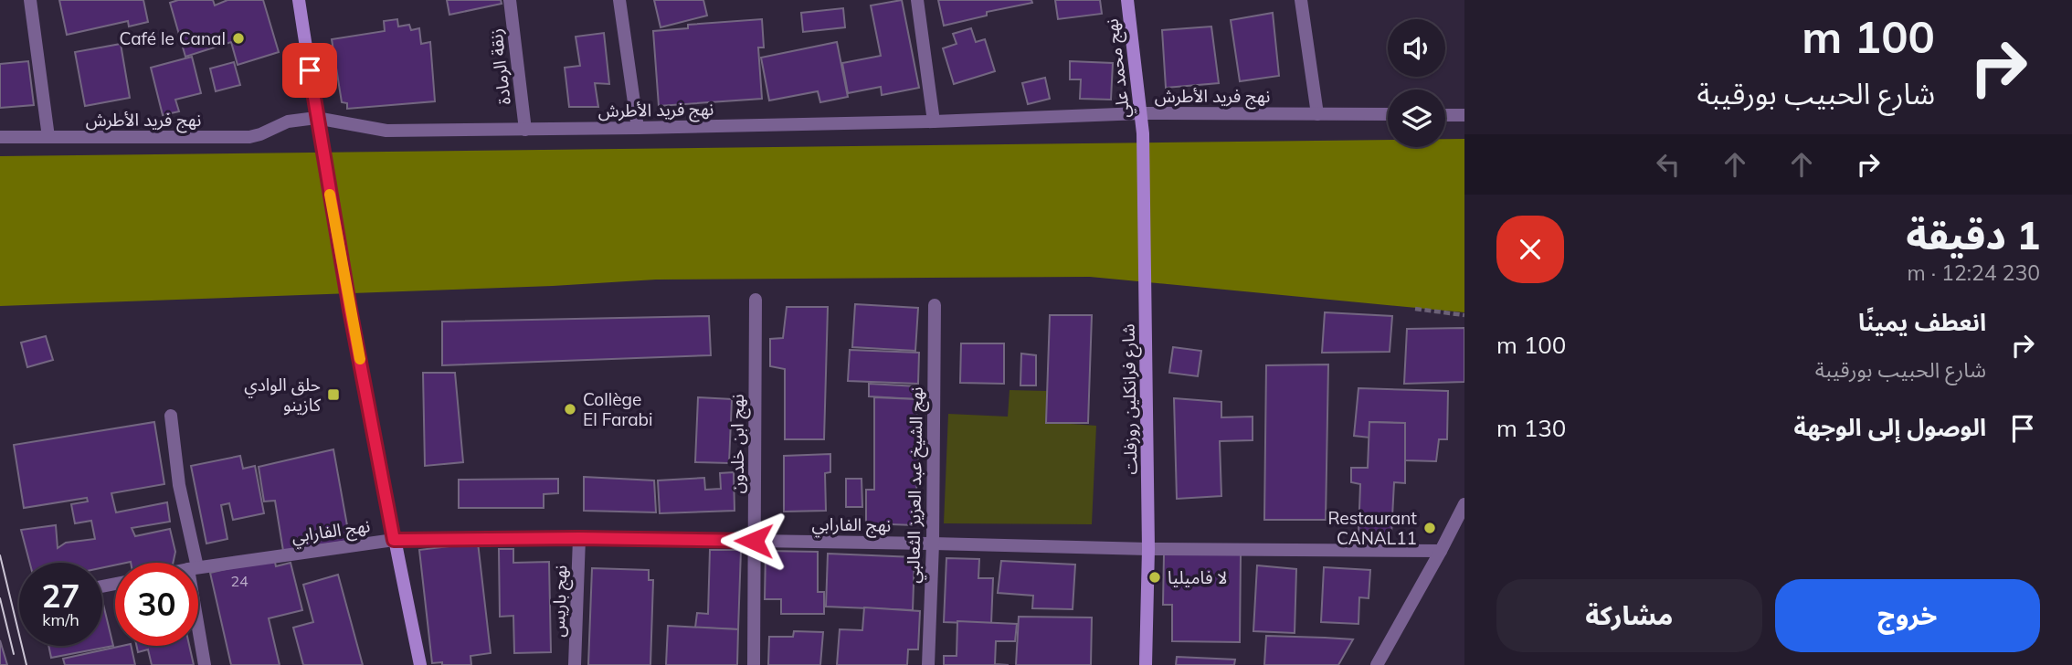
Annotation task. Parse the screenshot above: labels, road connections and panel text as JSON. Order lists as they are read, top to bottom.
{
  "streets": {
    "main road": ["نهج محمد علي", "شارع فرانكلين روزفلت"],
    "street": [
      "زنقة الرمادة",
      "نهج فريد الأطرش",
      "نهج ابن خلدون",
      "نهج الشيخ عبد العزيز الثعالبي",
      "نهج الفارابي",
      "نهج باريس"
    ]
  },
  "crossings": [
    ["زنقة الرمادة", "نهج فريد الأطرش"],
    ["نهج محمد علي", "نهج فريد الأطرش"],
    ["نهج محمد علي", "شارع فرانكلين روزفلت"],
    ["شارع فرانكلين روزفلت", "نهج الفارابي"],
    ["نهج ابن خلدون", "نهج الفارابي"],
    ["نهج الشيخ عبد العزيز الثعالبي", "نهج الفارابي"],
    ["نهج الفارابي", "نهج باريس"]
  ],
  "places": {
    "other": [
      "Café le Canal",
      "Collège El Farabi",
      "Restaurant CANAL11",
      "لا فاميليا"
    ],
    "transit": ["حلق الوادي كازينو"]
  },
  "house_numbers": ["24"],
  "page": {
    "turn": ["100 m", "شارع الحبيب بورقيبة"],
    "heading": ["1 دقيقة", "230 m · 12:24"],
    "list": [
      {
        "name": "انعطف يمينًا",
        "note": "شارع الحبيب بورقيبة",
        "value": "100 m"
      },
      {
        "name": "الوصول إلى الوجهة",
        "value": "130 m"
      }
    ],
    "speed": "27 km/h",
    "limit": "30",
    "buttons": ["خروج", "مشاركة"]
  }
}
